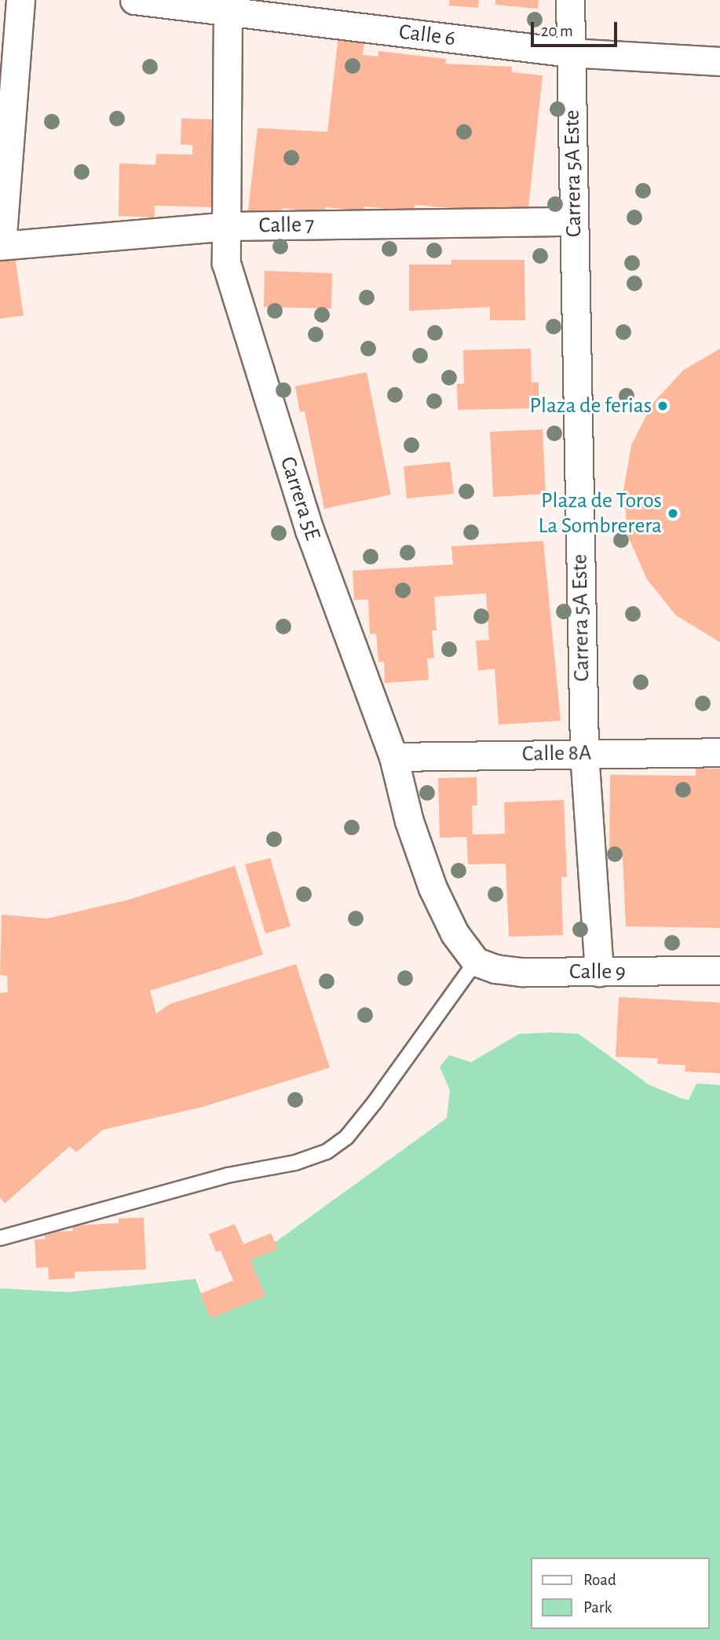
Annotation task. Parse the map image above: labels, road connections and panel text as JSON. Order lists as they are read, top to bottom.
{
  "streets": {
    "street": [
      "Calle 6",
      "Carrera 5A Este",
      "Calle 7",
      "Carrera 5E",
      "Calle 8A",
      "Calle 9"
    ]
  },
  "crossings": [
    ["Calle 6", "Carrera 5A Este"],
    ["Calle 6", "Carrera 5E"],
    ["Carrera 5A Este", "Calle 7"],
    ["Carrera 5A Este", "Calle 8A"],
    ["Carrera 5A Este", "Calle 9"],
    ["Calle 7", "Carrera 5E"],
    ["Carrera 5E", "Calle 8A"],
    ["Carrera 5E", "Calle 9"]
  ],
  "places": ["Plaza de ferias", "Plaza de Toros La Sombrerera"],
  "legend": ["Road", "Park"],
  "scale_bar": "20 m"
}
